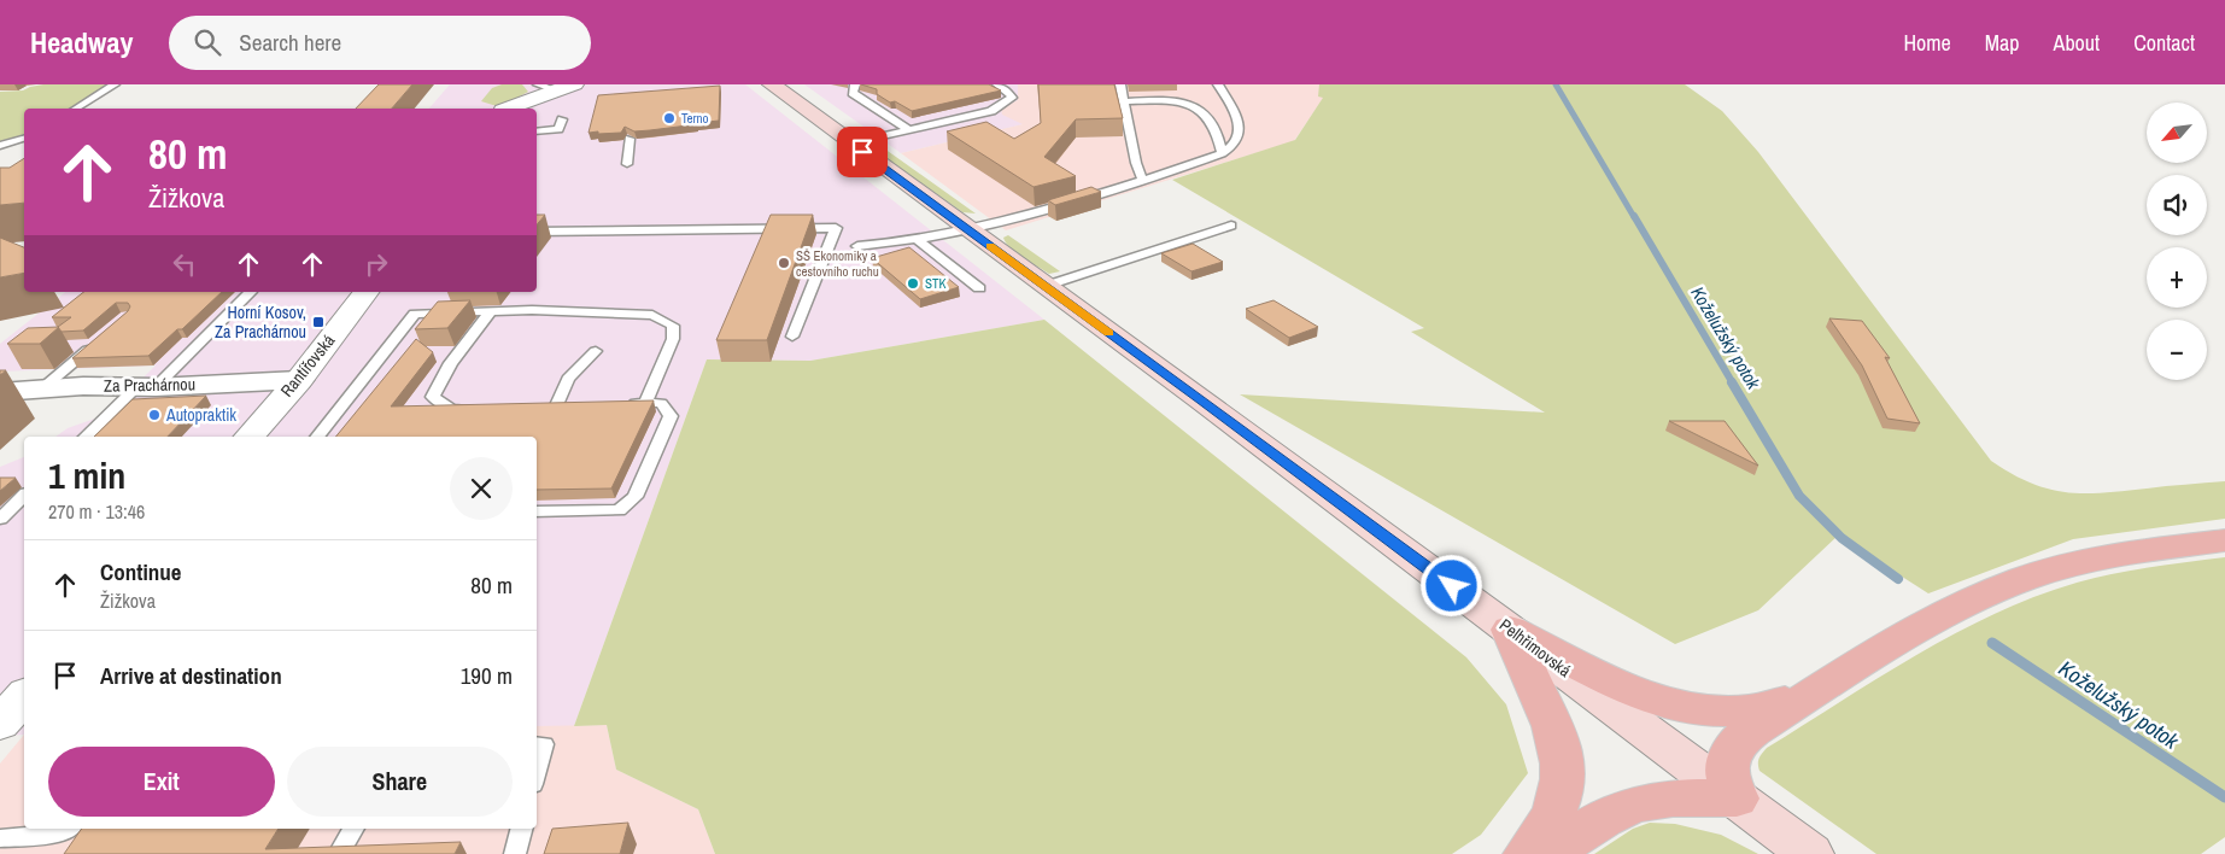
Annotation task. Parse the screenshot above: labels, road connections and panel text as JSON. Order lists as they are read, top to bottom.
{
  "streets": {
    "main road": ["Pelhřimovská"],
    "street": ["Rantířovská", "Za Prachárnou"]
  },
  "crossings": [
    ["Rantířovská", "Za Prachárnou"]
  ],
  "water": ["Koželužský potok"],
  "places": {
    "other": [
      "Terno",
      "SŠ Ekonomiky a cestovního ruchu",
      "STK",
      "Autopraktik"
    ],
    "transit": ["Horní Kosov, Za Prachárnou"]
  },
  "north": "bottom left",
  "page": {
    "header": "Headway",
    "search": "Search here",
    "nav": [
      "Home",
      "Map",
      "About",
      "Contact"
    ],
    "map_buttons": ["+", "−"],
    "turn": ["80 m", "Žižkova"],
    "heading": ["1 min", "270 m · 13:46"],
    "list": [
      {
        "name": "Continue",
        "note": "Žižkova",
        "value": "80 m"
      },
      {
        "name": "Arrive at destination",
        "value": "190 m"
      }
    ],
    "buttons": ["Exit", "Share"]
  }
}
